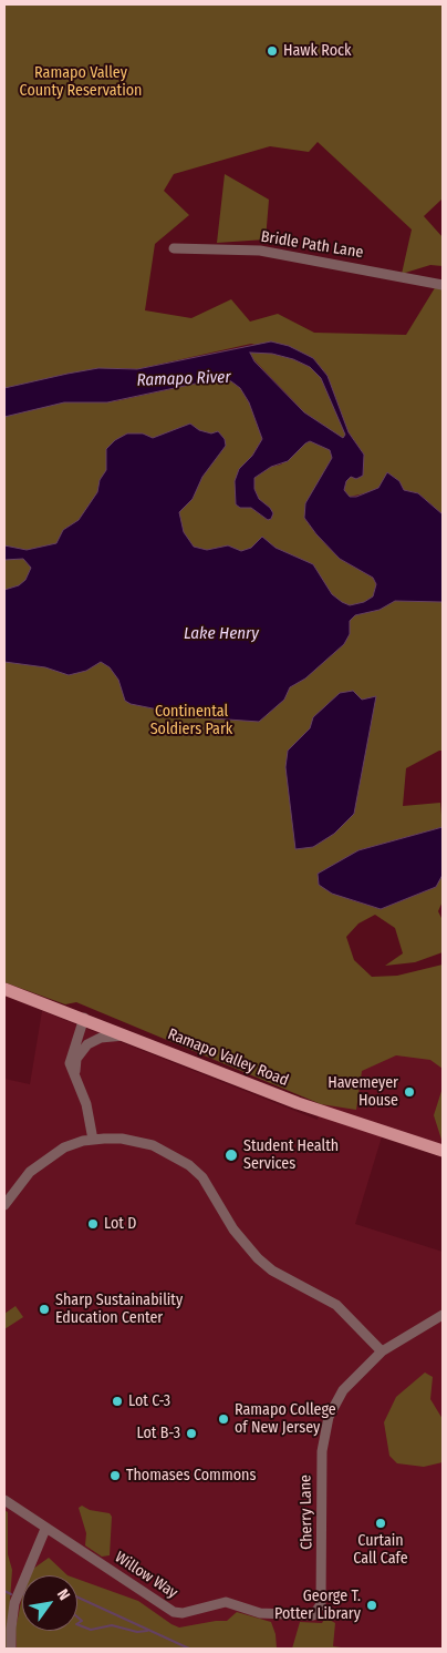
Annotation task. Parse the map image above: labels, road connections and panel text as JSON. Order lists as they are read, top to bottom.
{
  "streets": {
    "main road": ["Ramapo Valley Road"],
    "street": ["Bridle Path Lane", "Cherry Lane", "Willow Way"]
  },
  "crossings": [
    ["Cherry Lane", "Willow Way"]
  ],
  "water": ["Ramapo River", "Lake Henry"],
  "parks": ["Ramapo Valley County Reservation", "Continental Soldiers Park"],
  "places": [
    "Hawk Rock",
    "Havemeyer House",
    "Student Health Services",
    "Lot D",
    "Sharp Sustainability Education Center",
    "Lot C-3",
    "Ramapo College of New Jersey",
    "Lot B-3",
    "Thomases Commons",
    "Curtain Call Cafe",
    "George T. Potter Library"
  ],
  "north": "top right"
}
